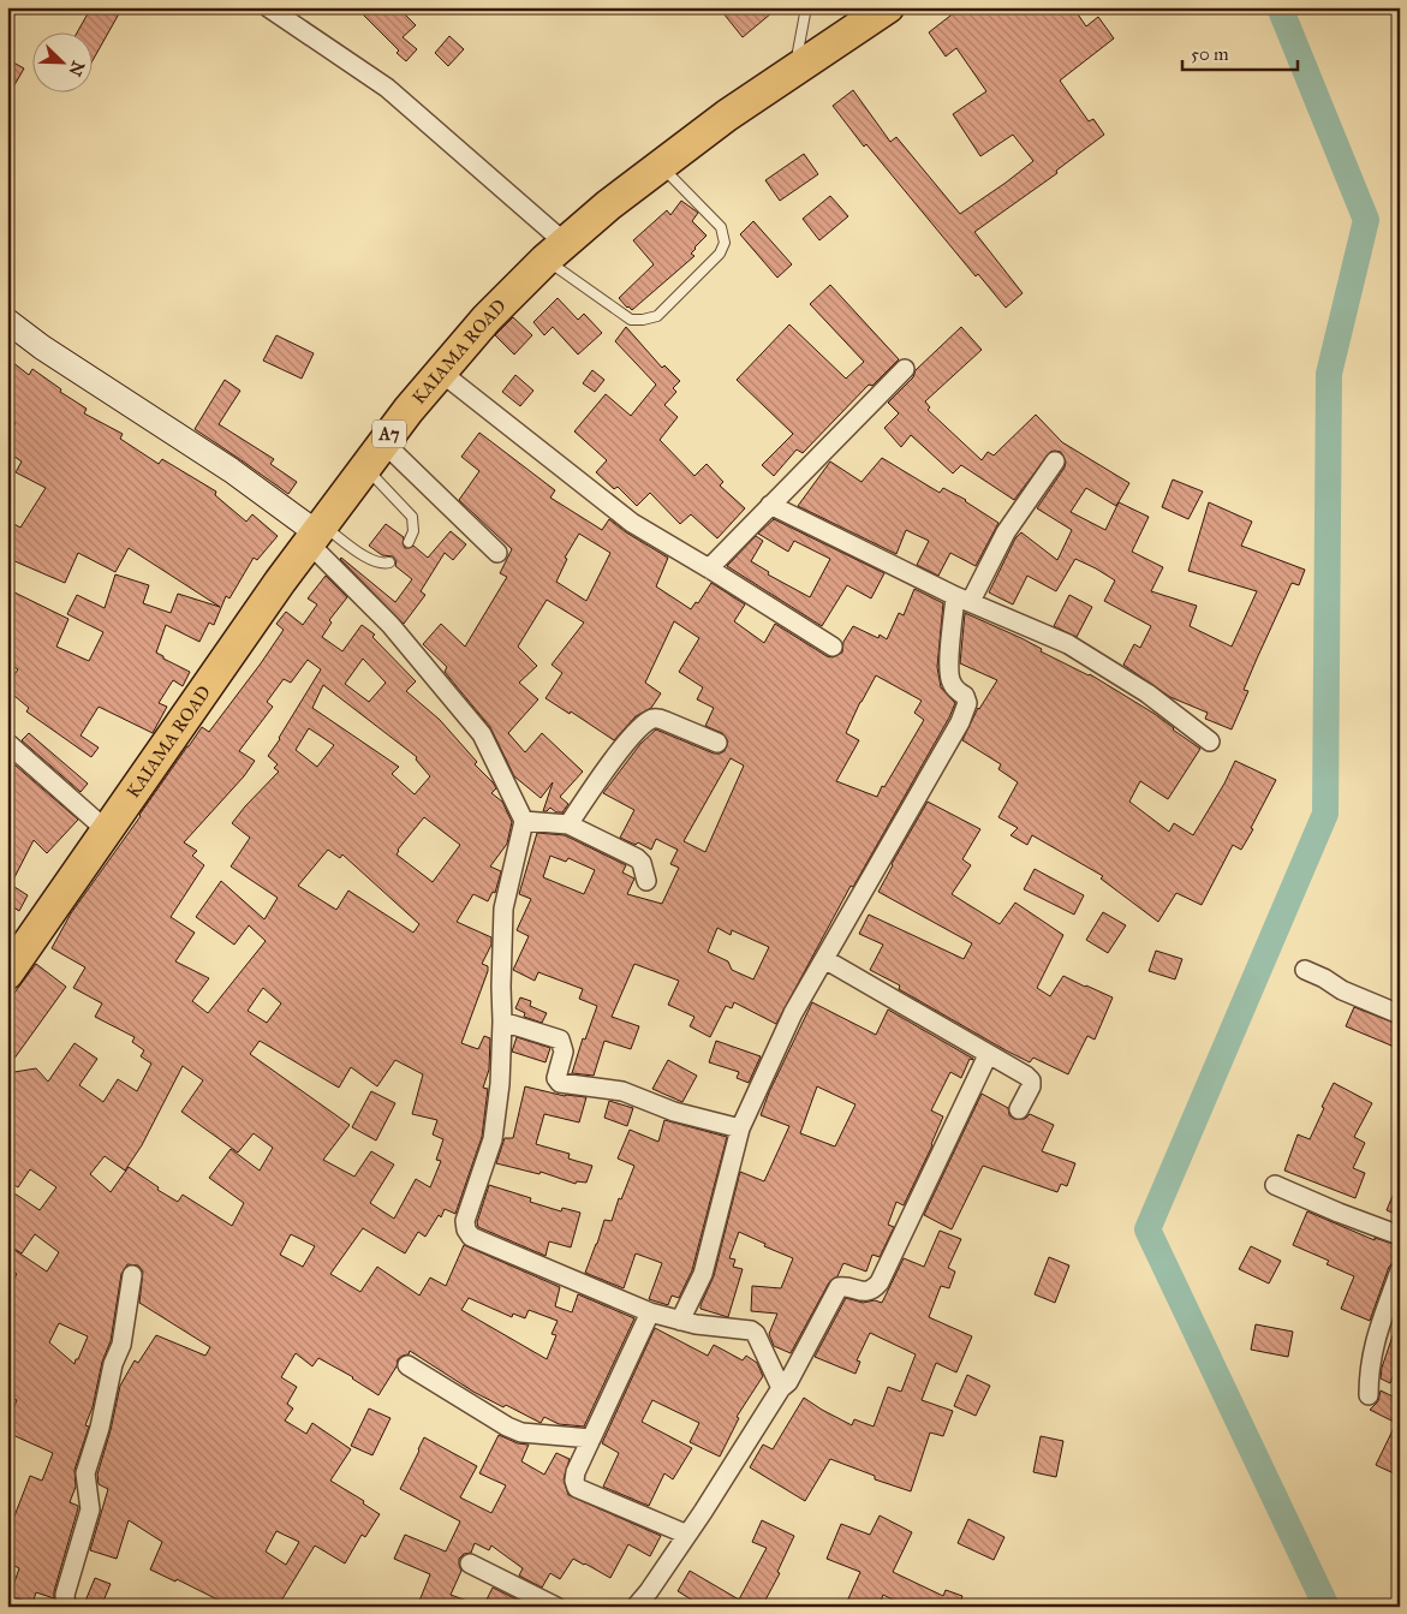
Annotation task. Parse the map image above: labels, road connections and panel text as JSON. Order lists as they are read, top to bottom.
{
  "streets": {
    "highway": ["KAIAMA ROAD", "A7"]
  },
  "scale_bar": "50 m",
  "north": "bottom right"
}
